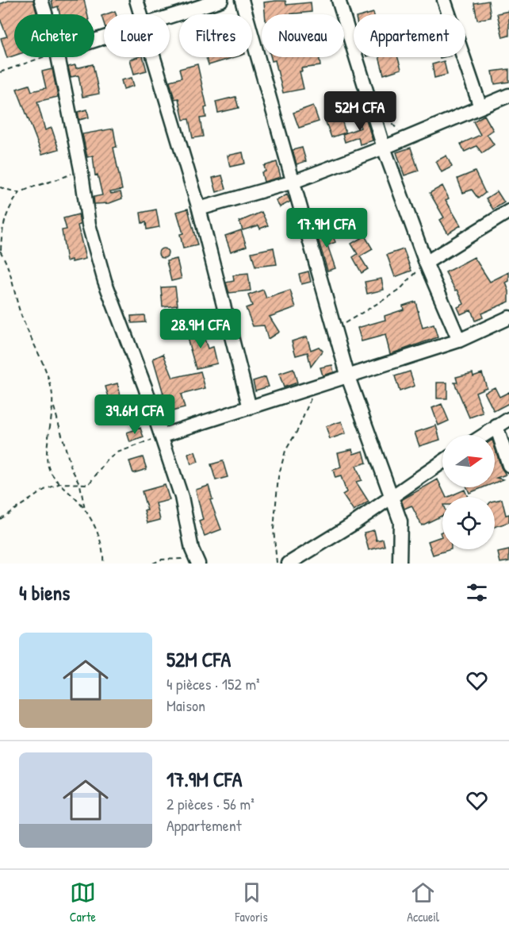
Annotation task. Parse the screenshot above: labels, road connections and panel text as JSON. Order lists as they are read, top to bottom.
{
  "north": "right",
  "page": {
    "chip": [
      "Acheter",
      "Louer",
      "Filtres",
      "Nouveau",
      "Appartement"
    ],
    "price": [
      "52M CFA",
      "17.9M CFA",
      "28.9M CFA",
      "39.6M CFA"
    ],
    "heading": "4 biens",
    "list": [
      {
        "name": "52M CFA",
        "note": "4 pièces · 152 m² · Maison"
      },
      {
        "name": "17.9M CFA",
        "note": "2 pièces · 56 m² · Appartement"
      }
    ],
    "tabs": ["Carte", "Favoris", "Accueil"]
  }
}
